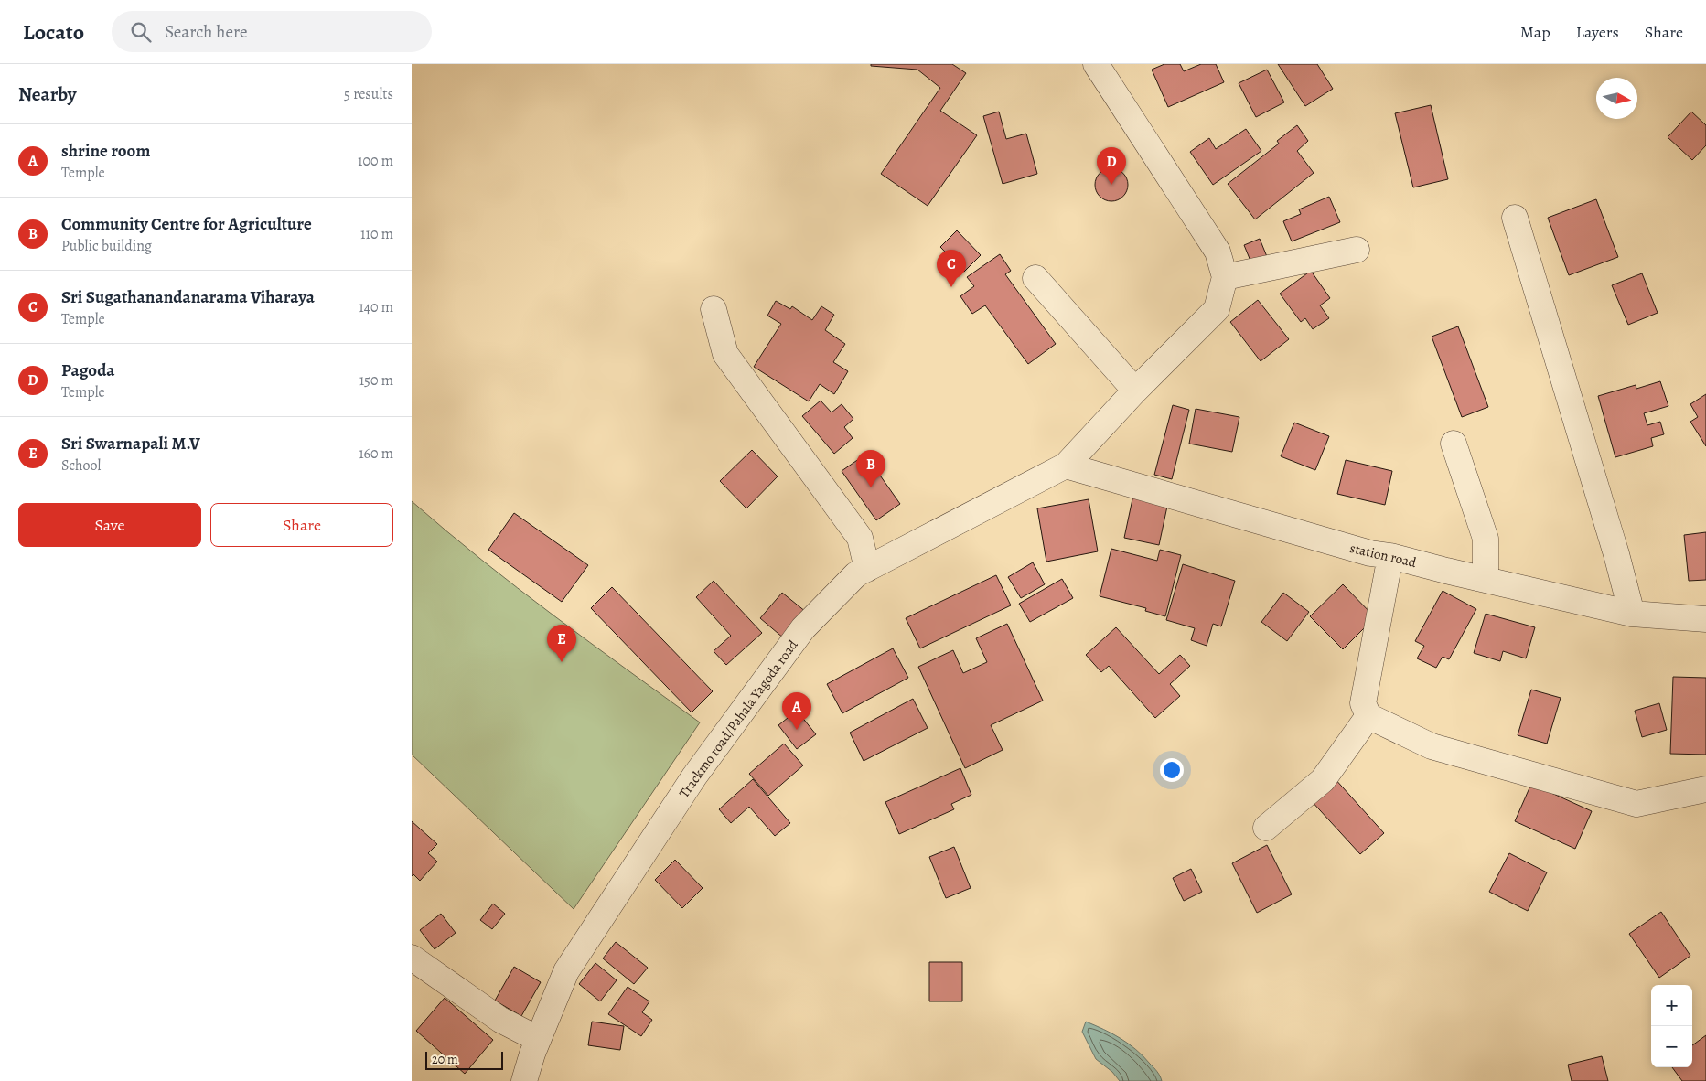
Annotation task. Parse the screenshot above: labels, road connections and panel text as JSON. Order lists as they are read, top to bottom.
{
  "streets": {
    "street": ["station road", "Trackmo road/Pahala Yagoda road"]
  },
  "crossings": [
    ["station road", "Trackmo road/Pahala Yagoda road"]
  ],
  "scale_bar": "20 m",
  "north": "right",
  "page": {
    "header": "Locato",
    "search": "Search here",
    "nav": ["Map", "Layers", "Share"],
    "heading": ["Nearby", "5 results"],
    "list": [
      {
        "mark": "A",
        "name": "shrine room",
        "note": "Temple",
        "value": "100 m"
      },
      {
        "mark": "B",
        "name": "Community Centre for Agriculture",
        "note": "Public building",
        "value": "110 m"
      },
      {
        "mark": "C",
        "name": "Sri Sugathanandanarama Viharaya",
        "note": "Temple",
        "value": "140 m"
      },
      {
        "mark": "D",
        "name": "Pagoda",
        "note": "Temple",
        "value": "150 m"
      },
      {
        "mark": "E",
        "name": "Sri Swarnapali M.V",
        "note": "School",
        "value": "160 m"
      }
    ],
    "pins": [
      "D",
      "C",
      "B",
      "E",
      "A"
    ],
    "buttons": ["Save", "Share"],
    "map_buttons": ["+", "−"],
    "scale": "20 m"
  }
}
